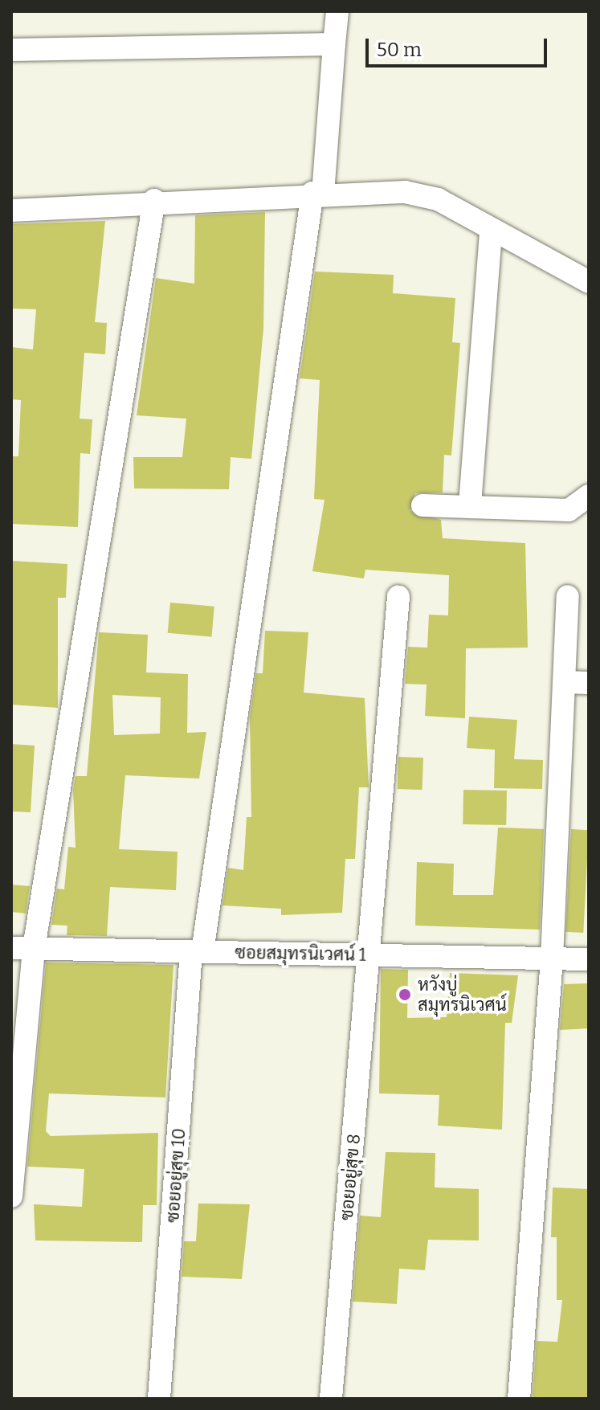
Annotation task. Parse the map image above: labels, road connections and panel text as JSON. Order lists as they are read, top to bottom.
{
  "streets": {
    "street": ["ซอยสมุทรนิเวศน์ 1", "ซอยอยู่สุข 10", "ซอยอยู่สุข 8"]
  },
  "crossings": [
    ["ซอยสมุทรนิเวศน์ 1", "ซอยอยู่สุข 10"],
    ["ซอยสมุทรนิเวศน์ 1", "ซอยอยู่สุข 8"]
  ],
  "places": ["หวังบู่ สมุทรนิเวศน์"],
  "scale_bar": "50 m"
}
